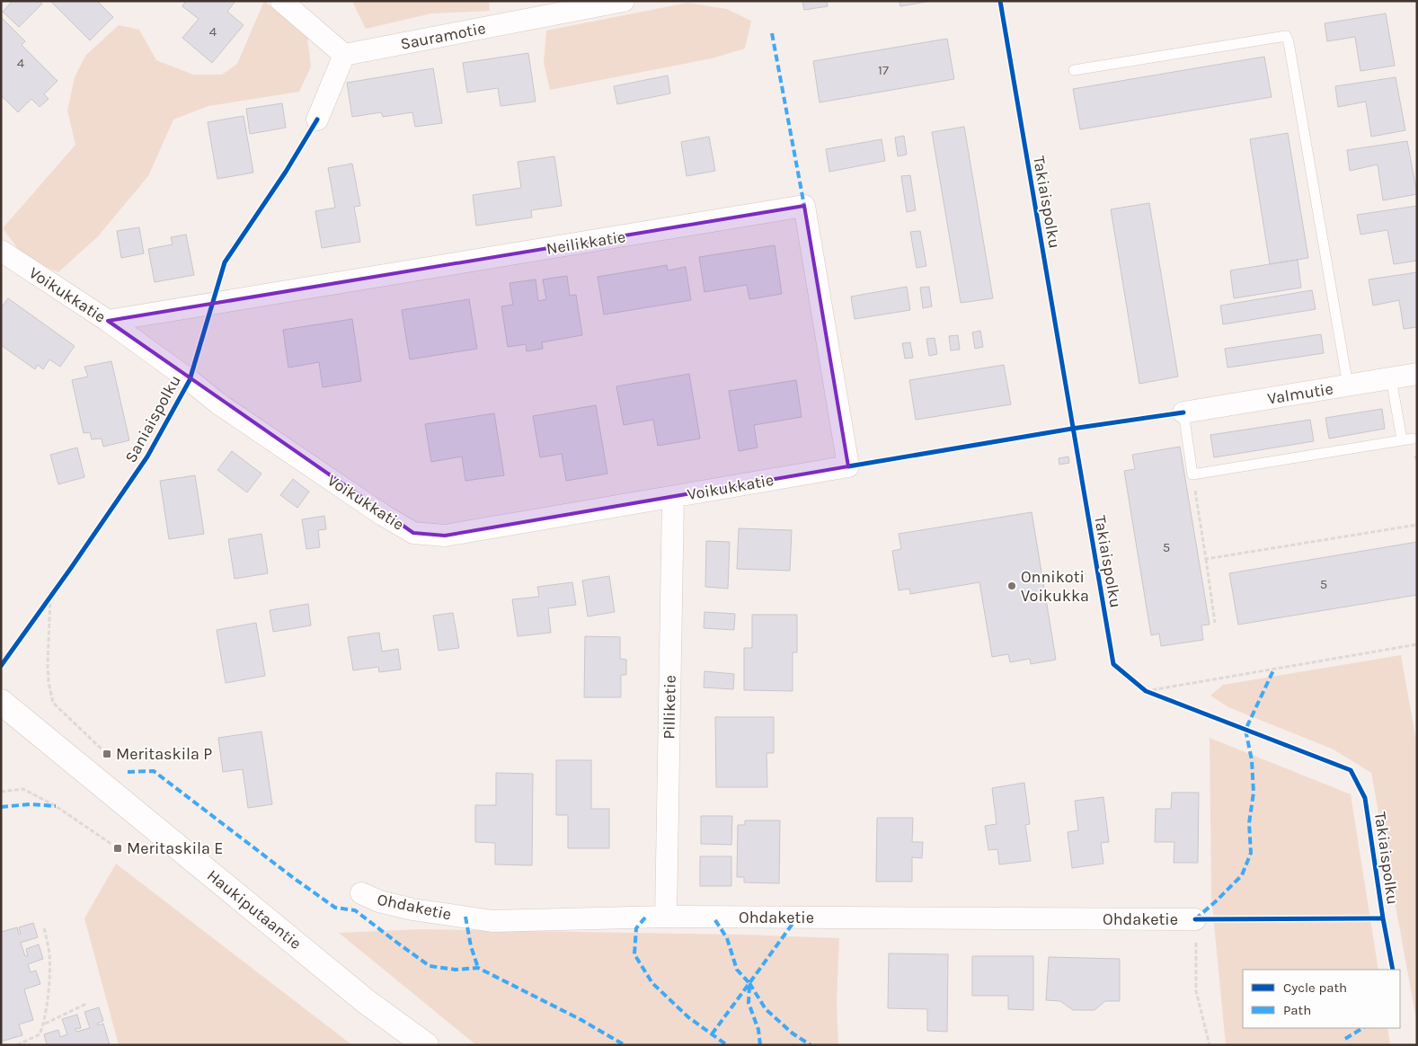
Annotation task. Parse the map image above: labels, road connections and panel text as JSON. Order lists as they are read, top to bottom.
{
  "streets": {
    "main road": ["Haukiputaantie"],
    "street": [
      "Sauramotie",
      "Neilikkatie",
      "Voikukkatie",
      "Valmutie",
      "Pilliketie",
      "Ohdaketie"
    ],
    "cycle path": ["Takiaispolku", "Saniaispolku"]
  },
  "crossings": [
    ["Neilikkatie", "Voikukkatie"],
    ["Voikukkatie", "Pilliketie"],
    ["Pilliketie", "Ohdaketie"]
  ],
  "places": {
    "other": ["Onnikoti Voikukka"],
    "transit": ["Meritaskila P", "Meritaskila E"]
  },
  "house_numbers": [
    "4",
    "4",
    "17",
    "5",
    "5"
  ],
  "legend": ["Cycle path", "Path"]
}
